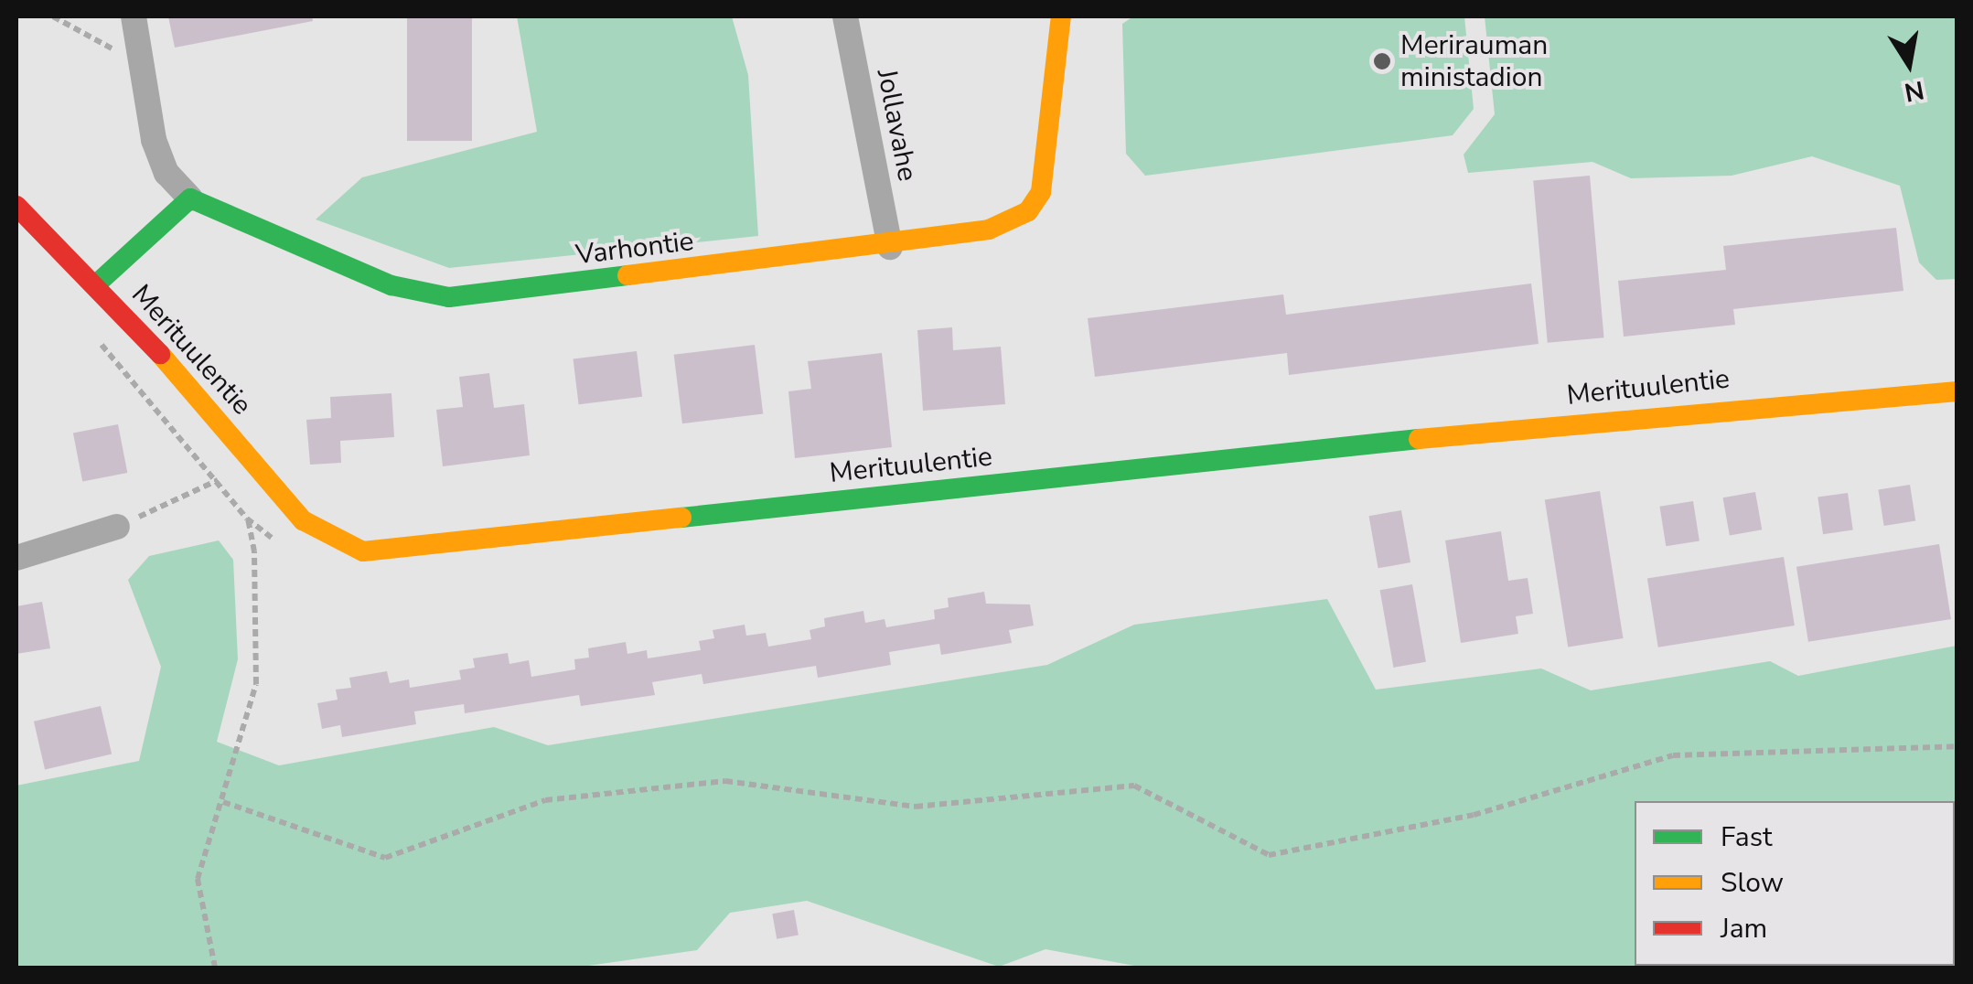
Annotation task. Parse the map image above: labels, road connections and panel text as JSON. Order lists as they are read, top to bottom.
{
  "streets": {
    "street": ["Jollavahe", "Varhontie", "Merituulentie"]
  },
  "crossings": [
    ["Jollavahe", "Varhontie"]
  ],
  "places": ["Merirauman ministadion"],
  "legend": ["Fast", "Slow", "Jam"],
  "north": "bottom"
}
